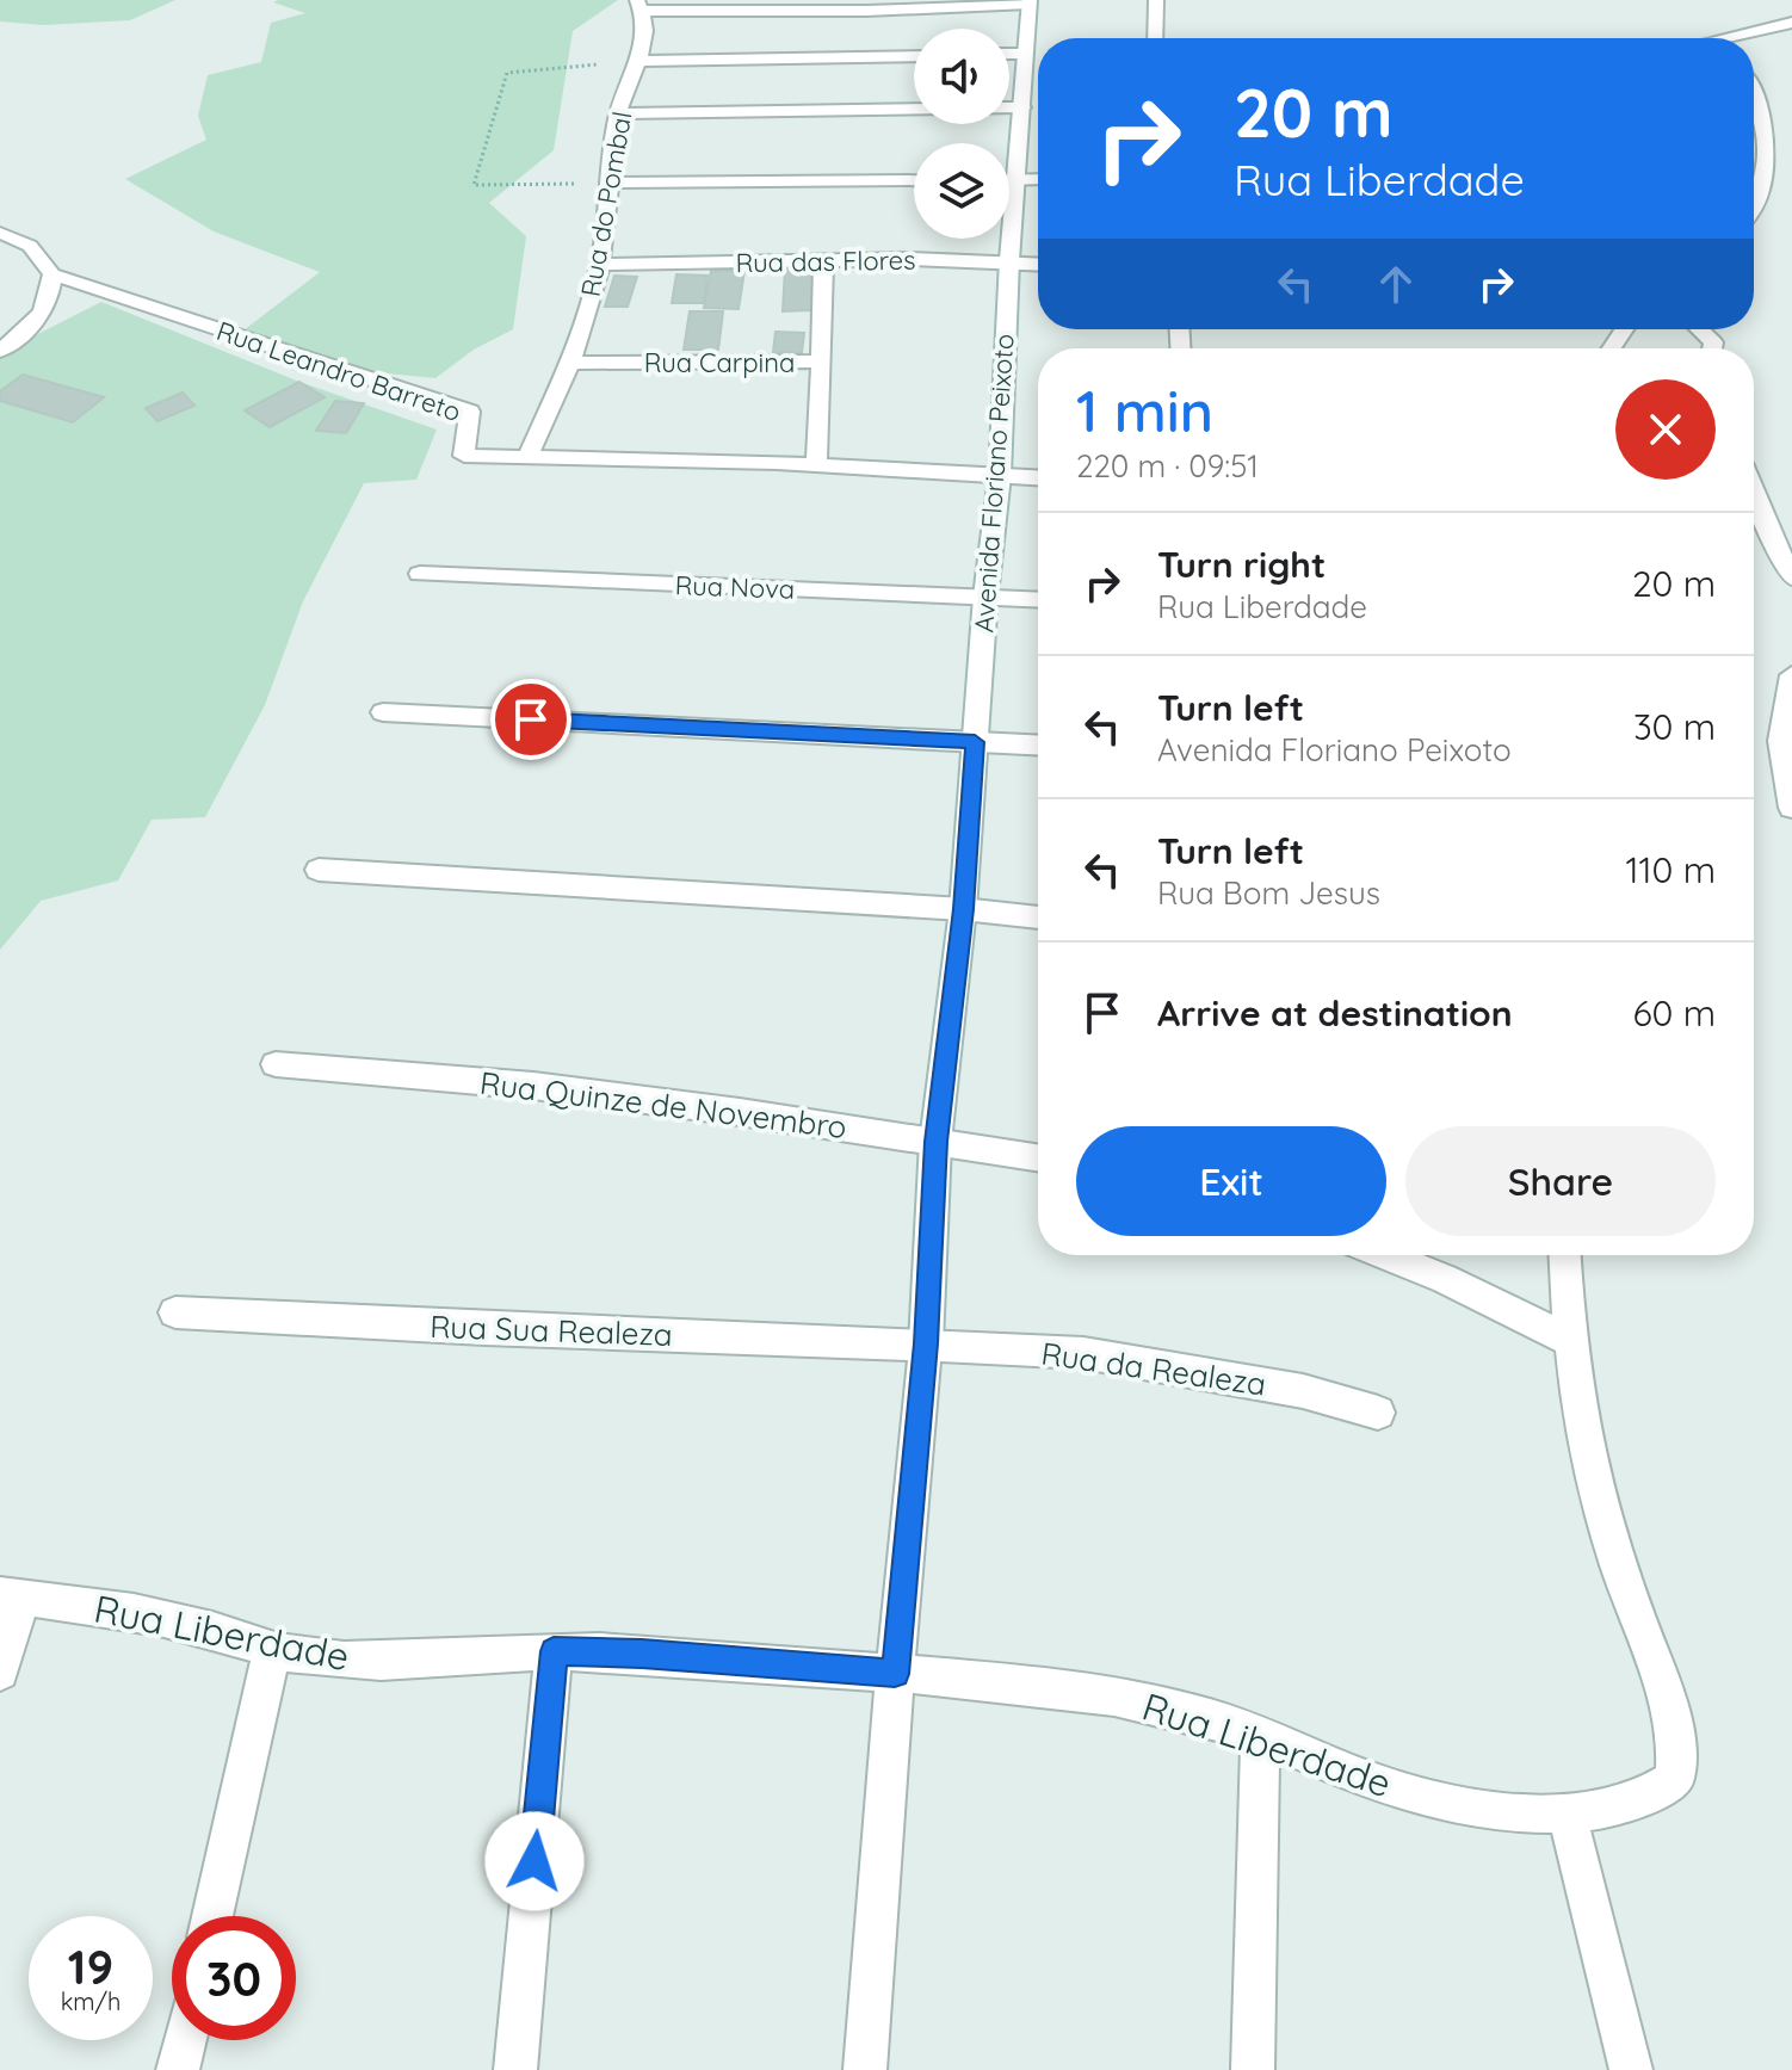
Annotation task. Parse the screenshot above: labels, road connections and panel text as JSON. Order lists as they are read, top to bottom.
{
  "streets": {
    "street": [
      "Rua do Pombal",
      "Rua das Flores",
      "Rua Carpina",
      "Rua Leandro Barreto",
      "Avenida Floriano Peixoto",
      "Rua Nova",
      "Rua Quinze de Novembro",
      "Rua Sua Realeza",
      "Rua da Realeza",
      "Rua Liberdade"
    ]
  },
  "crossings": [
    ["Rua do Pombal", "Rua das Flores"],
    ["Rua do Pombal", "Rua Carpina"],
    ["Rua do Pombal", "Rua Leandro Barreto"],
    ["Rua das Flores", "Avenida Floriano Peixoto"],
    ["Rua Carpina", "Rua Leandro Barreto"],
    ["Rua Leandro Barreto", "Avenida Floriano Peixoto"],
    ["Avenida Floriano Peixoto", "Rua Nova"],
    ["Avenida Floriano Peixoto", "Rua Quinze de Novembro"],
    ["Avenida Floriano Peixoto", "Rua Sua Realeza"],
    ["Avenida Floriano Peixoto", "Rua da Realeza"],
    ["Avenida Floriano Peixoto", "Rua Liberdade"],
    ["Rua Sua Realeza", "Rua da Realeza"]
  ],
  "page": {
    "turn": ["20 m", "Rua Liberdade"],
    "heading": ["1 min", "220 m · 09:51"],
    "list": [
      {
        "name": "Turn right",
        "note": "Rua Liberdade",
        "value": "20 m"
      },
      {
        "name": "Turn left",
        "note": "Avenida Floriano Peixoto",
        "value": "30 m"
      },
      {
        "name": "Turn left",
        "note": "Rua Bom Jesus",
        "value": "110 m"
      },
      {
        "name": "Arrive at destination",
        "value": "60 m"
      }
    ],
    "buttons": ["Exit", "Share"],
    "speed": "19 km/h",
    "limit": "30"
  }
}
